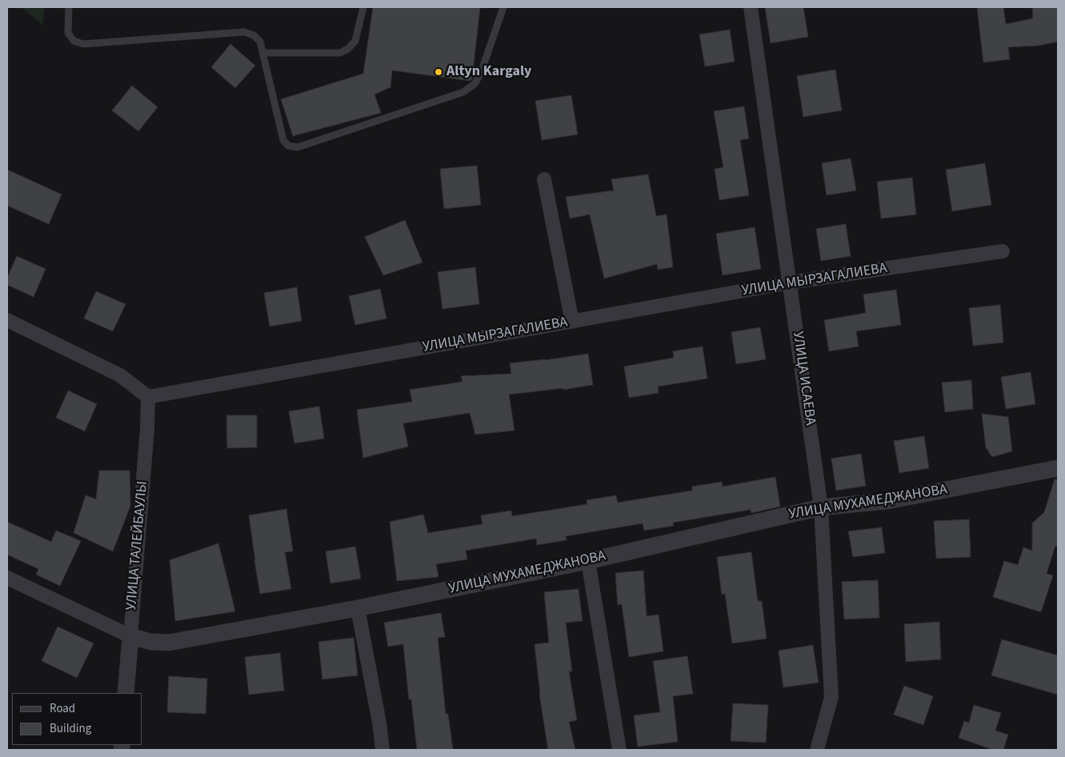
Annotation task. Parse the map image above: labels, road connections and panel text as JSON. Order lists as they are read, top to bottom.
{
  "streets": {
    "street": [
      "УЛИЦА МЫРЗАГАЛИЕВА",
      "УЛИЦА ИСАЕВА",
      "УЛИЦА МУХАМЕДЖАНОВА",
      "УЛИЦА ТАЛЕЙБАУЛЫ"
    ]
  },
  "crossings": [
    ["УЛИЦА МЫРЗАГАЛИЕВА", "УЛИЦА ИСАЕВА"],
    ["УЛИЦА МЫРЗАГАЛИЕВА", "УЛИЦА ТАЛЕЙБАУЛЫ"],
    ["УЛИЦА ИСАЕВА", "УЛИЦА МУХАМЕДЖАНОВА"],
    ["УЛИЦА МУХАМЕДЖАНОВА", "УЛИЦА ТАЛЕЙБАУЛЫ"]
  ],
  "places": ["Altyn Kargaly"],
  "legend": ["Road", "Building"]
}
